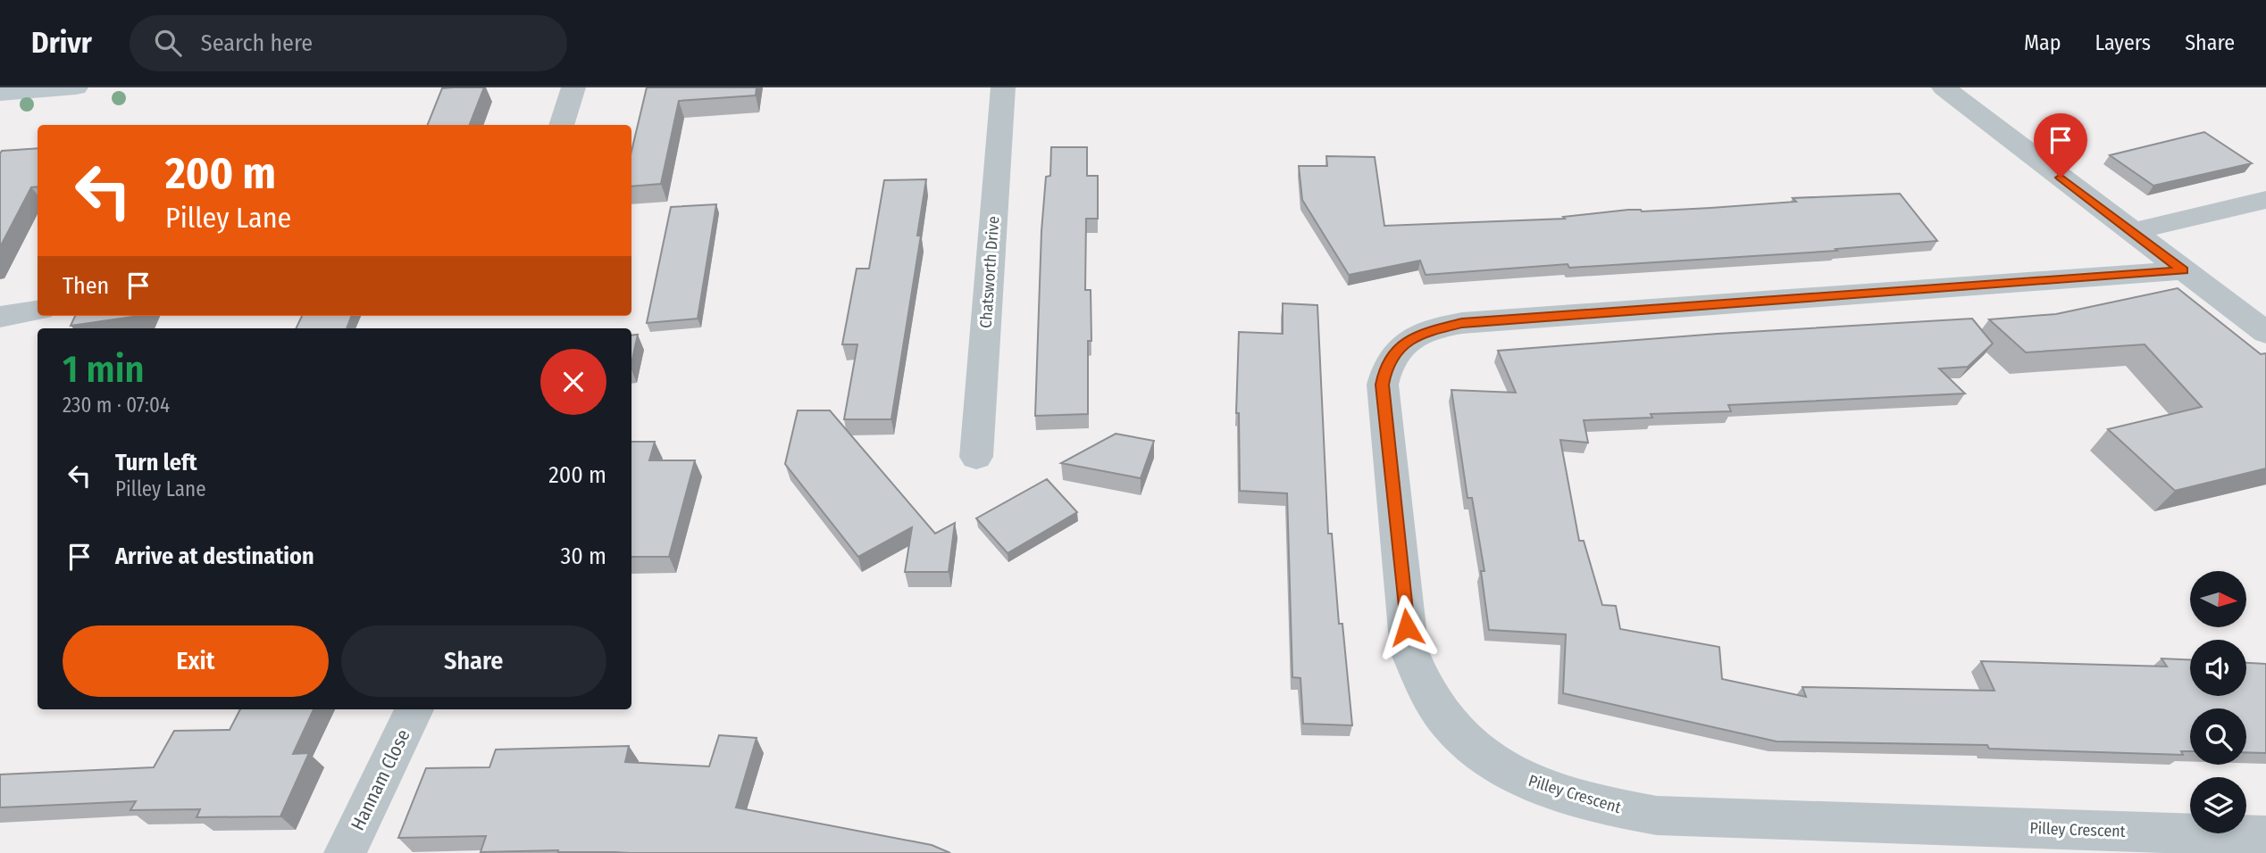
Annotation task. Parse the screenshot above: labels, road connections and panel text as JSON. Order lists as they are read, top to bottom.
{
  "streets": {
    "street": ["Chatsworth Drive", "Hannam Close", "Pilley Crescent"]
  },
  "north": "right",
  "page": {
    "header": "Drivr",
    "search": "Search here",
    "nav": ["Map", "Layers", "Share"],
    "turn": ["200 m", "Pilley Lane"],
    "then": "Then",
    "heading": ["1 min", "230 m · 07:04"],
    "list": [
      {
        "name": "Turn left",
        "note": "Pilley Lane",
        "value": "200 m"
      },
      {
        "name": "Arrive at destination",
        "value": "30 m"
      }
    ],
    "buttons": ["Exit", "Share"]
  }
}
